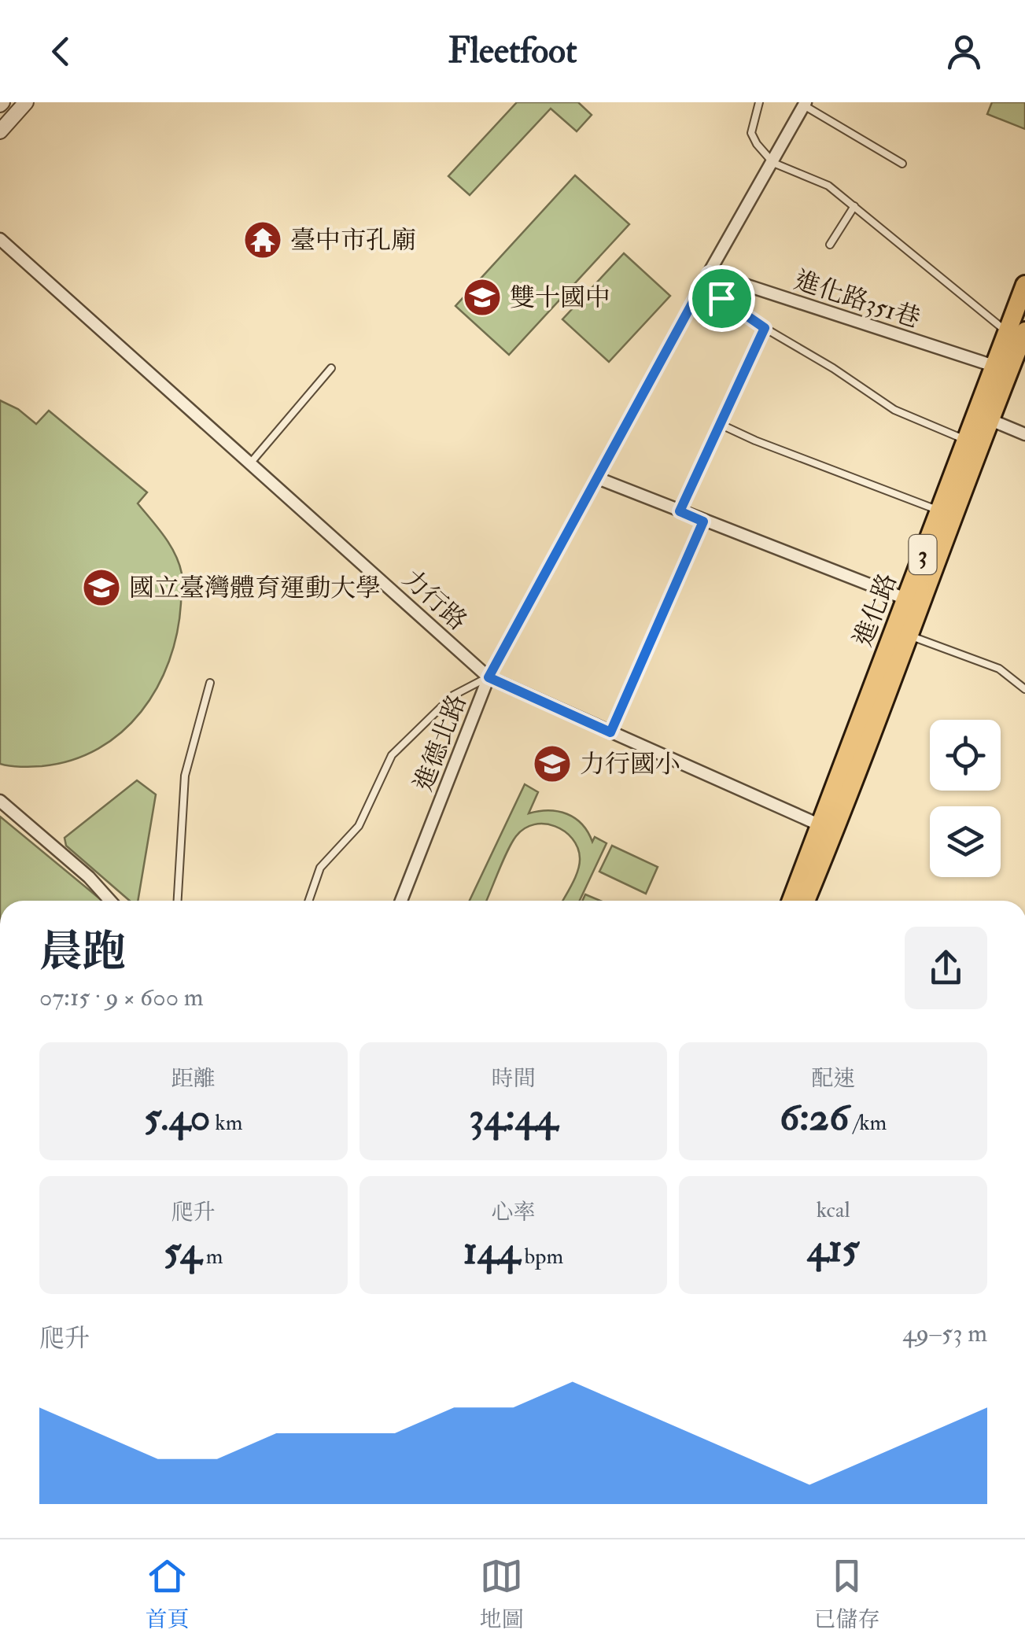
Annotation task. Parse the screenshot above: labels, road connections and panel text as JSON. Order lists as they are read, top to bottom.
{
  "streets": {
    "main road": ["3", "進化路"],
    "street": ["進化路351巷", "力行路", "進德北路"]
  },
  "crossings": [
    ["進化路351巷", "進化路"],
    ["進化路351巷", "進德北路"],
    ["力行路", "進化路"],
    ["力行路", "進德北路"]
  ],
  "places": {
    "temple": ["臺中市孔廟"],
    "school or university": ["雙十國中", "國立臺灣體育運動大學", "力行國小"]
  },
  "page": {
    "header": "Fleetfoot",
    "heading": ["晨跑", "07:15 · 9 × 600 m"],
    "stats": [
      ["距離", "5.40 km"],
      ["時間", "34:44"],
      ["配速", "6:26 /km"],
      ["爬升", "54 m"],
      ["心率", "144 bpm"],
      ["kcal", "415"]
    ],
    "chart": ["爬升", "49–53 m"],
    "tabs": ["首頁", "地圖", "已儲存"]
  }
}
